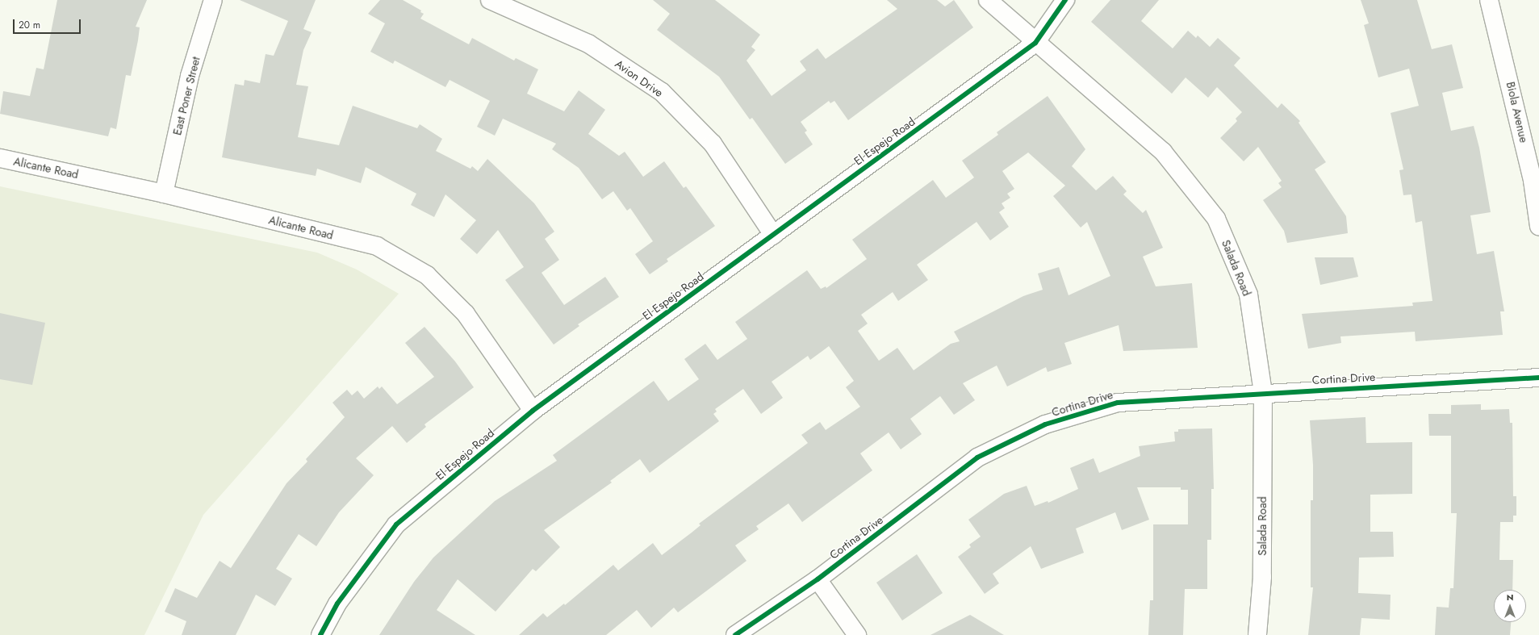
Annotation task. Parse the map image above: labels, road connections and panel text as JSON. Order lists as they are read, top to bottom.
{
  "streets": {
    "street": [
      "Avion Drive",
      "East Poner Street",
      "Biola Avenue",
      "El Espejo Road",
      "Alicante Road",
      "Salada Road",
      "Cortina Drive"
    ]
  },
  "crossings": [
    ["Avion Drive", "El Espejo Road"],
    ["East Poner Street", "Alicante Road"],
    ["El Espejo Road", "Alicante Road"],
    ["El Espejo Road", "Salada Road"],
    ["Salada Road", "Cortina Drive"]
  ],
  "scale_bar": "20 m",
  "north": "top"
}
